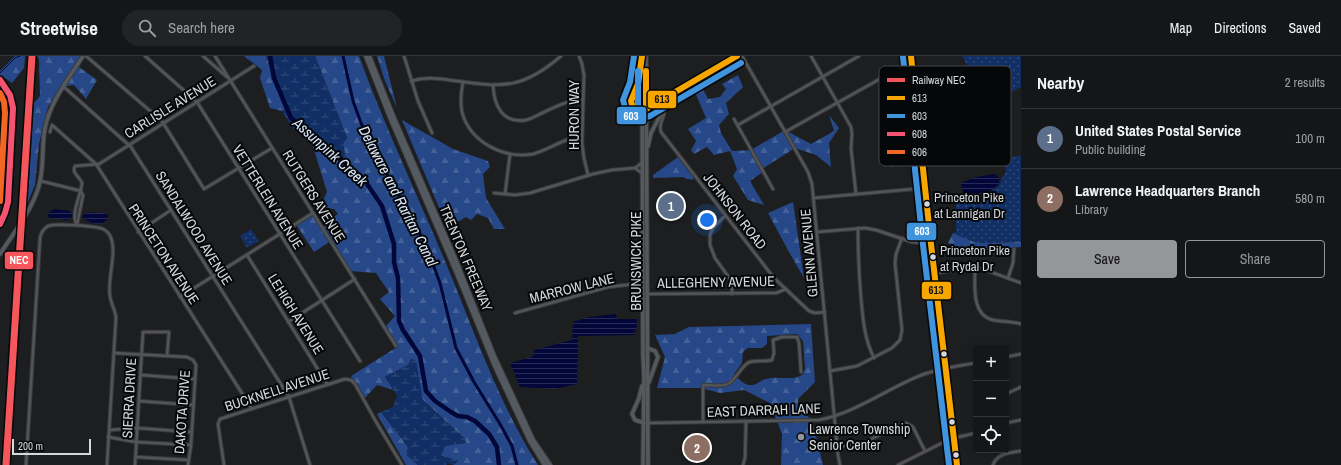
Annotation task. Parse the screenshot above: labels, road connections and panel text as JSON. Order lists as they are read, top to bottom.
{
  "streets": {
    "highway": ["TRENTON FREEWAY"],
    "main road": ["BRUNSWICK PIKE"],
    "street": [
      "CARLISLE AVENUE",
      "HURON WAY",
      "RUTGERS AVENUE",
      "VETTERLEIN AVENUE",
      "JOHNSON ROAD",
      "SANDALWOOD AVENUE",
      "GLENN AVENUE",
      "PRINCETON AVENUE",
      "ALLEGHENY AVENUE",
      "MARROW LANE",
      "LEHIGH AVENUE",
      "BUCKNELL AVENUE",
      "SIERRA DRIVE",
      "EAST DARRAH LANE",
      "DAKOTA DRIVE"
    ]
  },
  "crossings": [
    ["CARLISLE AVENUE", "RUTGERS AVENUE"],
    ["CARLISLE AVENUE", "VETTERLEIN AVENUE"],
    ["CARLISLE AVENUE", "SANDALWOOD AVENUE"],
    ["CARLISLE AVENUE", "PRINCETON AVENUE"],
    ["JOHNSON ROAD", "GLENN AVENUE"],
    ["JOHNSON ROAD", "ALLEGHENY AVENUE"],
    ["SANDALWOOD AVENUE", "BUCKNELL AVENUE"],
    ["GLENN AVENUE", "EAST DARRAH LANE"],
    ["PRINCETON AVENUE", "BUCKNELL AVENUE"],
    ["BRUNSWICK PIKE", "ALLEGHENY AVENUE"],
    ["BRUNSWICK PIKE", "MARROW LANE"],
    ["BRUNSWICK PIKE", "EAST DARRAH LANE"],
    ["LEHIGH AVENUE", "BUCKNELL AVENUE"],
    ["SIERRA DRIVE", "DAKOTA DRIVE"]
  ],
  "water": ["Assunpink Creek", "Delaware and Raritan Canal"],
  "places": ["Princeton Pike at Lannigan Dr", "Princeton Pike at Rydal Dr", "Lawrence Township Senior Center"],
  "lines": [
    "rail line NEC",
    "transit line 613",
    "transit line 603",
    "transit line 608",
    "transit line 606"
  ],
  "legend": [
    "Railway NEC",
    "613",
    "603",
    "608",
    "606"
  ],
  "scale_bar": "200 m",
  "page": {
    "header": "Streetwise",
    "search": "Search here",
    "nav": ["Map", "Directions", "Saved"],
    "heading": ["Nearby", "2 results"],
    "list": [
      {
        "mark": "1",
        "name": "United States Postal Service",
        "note": "Public building",
        "value": "100 m"
      },
      {
        "mark": "2",
        "name": "Lawrence Headquarters Branch",
        "note": "Library",
        "value": "580 m"
      }
    ],
    "pins": ["1", "2"],
    "buttons": ["Save", "Share"],
    "map_buttons": ["+", "−"],
    "scale": "200 m"
  }
}
